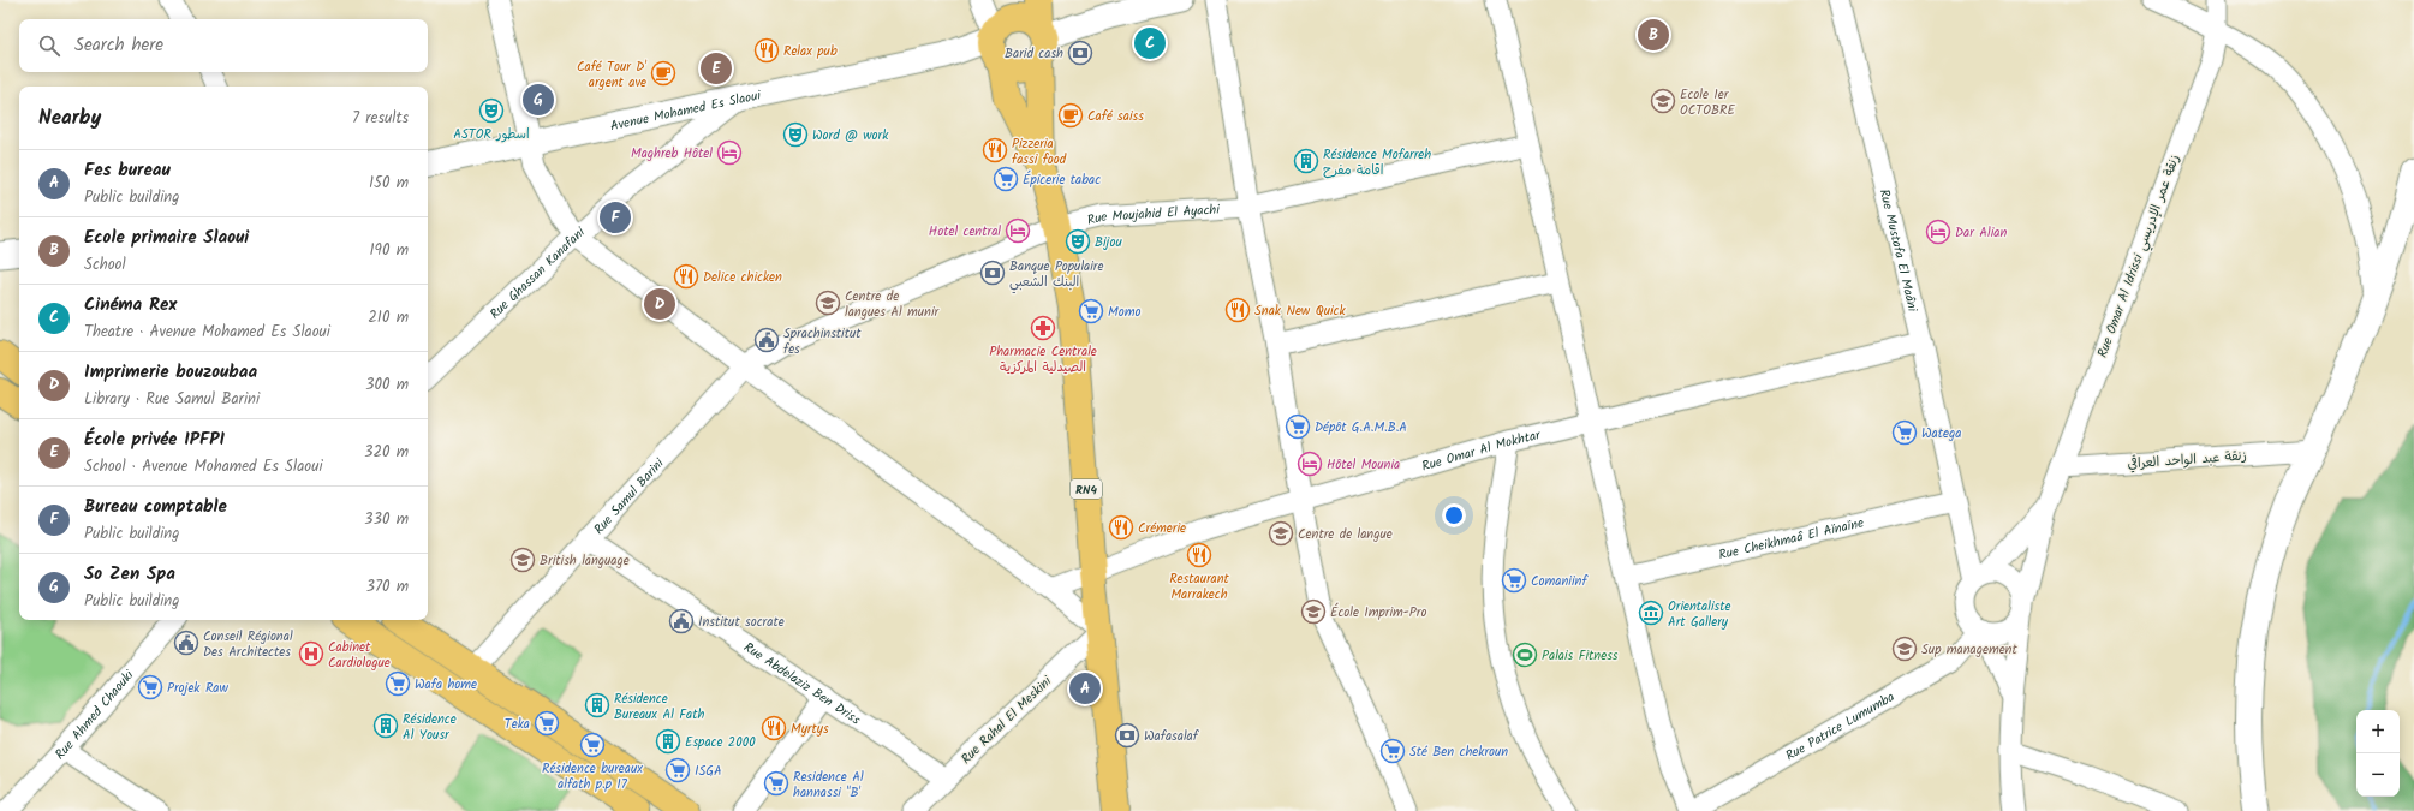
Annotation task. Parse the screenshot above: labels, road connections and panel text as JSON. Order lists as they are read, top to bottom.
{
  "streets": {
    "main road": ["RN4"],
    "street": [
      "Avenue Mohamed Es Slaoui",
      "Rue Moujahid El Ayachi",
      "Rue Mustafa El Maâni",
      "Rue Omar Al Idrissi زنقة عمر الإدريسي",
      "Rue Ghassan Kanafani",
      "Rue Omar Al Mokhtar",
      "زنقة عبد الواحد العراقي",
      "Rue Samul Barini",
      "Rue Cheikhmaâ El Aïnaïne",
      "Rue Abdelaziz Ben Driss",
      "Rue Ahmed Chaouki",
      "Rue Rahal El Meskini",
      "Rue Patrice Lumumba"
    ]
  },
  "crossings": [
    ["Avenue Mohamed Es Slaoui", "Rue Ghassan Kanafani"],
    ["Avenue Mohamed Es Slaoui", "RN4"],
    ["Rue Moujahid El Ayachi", "RN4"],
    ["Rue Moujahid El Ayachi", "Rue Samul Barini"],
    ["Rue Mustafa El Maâni", "Rue Omar Al Idrissi زنقة عمر الإدريسي"],
    ["Rue Mustafa El Maâni", "Rue Omar Al Mokhtar"],
    ["Rue Mustafa El Maâni", "Rue Cheikhmaâ El Aïnaïne"],
    ["Rue Mustafa El Maâni", "Rue Patrice Lumumba"],
    ["Rue Omar Al Idrissi زنقة عمر الإدريسي", "زنقة عبد الواحد العراقي"],
    ["Rue Omar Al Idrissi زنقة عمر الإدريسي", "Rue Patrice Lumumba"],
    ["Rue Omar Al Mokhtar", "RN4"],
    ["RN4", "Rue Rahal El Meskini"],
    ["Rue Samul Barini", "Rue Abdelaziz Ben Driss"],
    ["Rue Abdelaziz Ben Driss", "Rue Rahal El Meskini"]
  ],
  "places": {
    "restaurant": [
      "Relax pub",
      "Pizzeria fassi food",
      "Delice chicken",
      "Snak New Quick",
      "Crémerie",
      "Restaurant Marrakech",
      "Myrtys"
    ],
    "bank": ["Barid cash", "Banque Populaire البنك الشعبي", "Wafasalaf"],
    "cafe": ["Café Tour D' argent ave", "Café saiss"],
    "school or university": [
      "Ecole 1er OCTOBRE",
      "Centre de langues Al munir",
      "Centre de langue",
      "British language",
      "École Imprim-Pro",
      "Sup management"
    ],
    "theatre": ["ASTOR اسطور", "Word @ work", "Bijou"],
    "hotel": [
      "Maghreb Hôtel",
      "Hotel central",
      "Dar Alian",
      "Hôtel Mounia"
    ],
    "building": [
      "Résidence Mofarreh اقامة مفرح",
      "Résidence Bureaux Al Fath",
      "Résidence Al Yousr",
      "Espace 2000"
    ],
    "supermarket": [
      "Épicerie tabac",
      "Momo",
      "Dépôt G.A.M.B.A",
      "Watega",
      "Comaniinf",
      "Wafa home",
      "Projek Raw",
      "Teka",
      "Résidence bureaux alfath p.p 17",
      "Sté Ben chekroun",
      "ISGA",
      "Residence Al hannassi ''B'"
    ],
    "pharmacy": ["Pharmacie Centrale الصيدلية المركزية"],
    "public building": ["Sprachinstitut fes", "Institut socrate", "Conseil Régional Des Architectes"],
    "museum": ["Orientaliste Art Gallery"],
    "hospital": ["Cabinet Cardiologue"],
    "sports": ["Palais Fitness"]
  },
  "page": {
    "pins": [
      "B",
      "C",
      "E",
      "G",
      "F",
      "D",
      "A"
    ],
    "search": "Search here",
    "heading": ["Nearby", "7 results"],
    "list": [
      {
        "mark": "A",
        "name": "Fes bureau",
        "note": "Public building",
        "value": "150 m"
      },
      {
        "mark": "B",
        "name": "Ecole primaire Slaoui",
        "note": "School",
        "value": "190 m"
      },
      {
        "mark": "C",
        "name": "Cinéma Rex",
        "note": "Theatre · Avenue Mohamed Es Slaoui",
        "value": "210 m"
      },
      {
        "mark": "D",
        "name": "Imprimerie bouzoubaa",
        "note": "Library · Rue Samul Barini",
        "value": "300 m"
      },
      {
        "mark": "E",
        "name": "École privée IPFPI",
        "note": "School · Avenue Mohamed Es Slaoui",
        "value": "320 m"
      },
      {
        "mark": "F",
        "name": "Bureau comptable",
        "note": "Public building",
        "value": "330 m"
      },
      {
        "mark": "G",
        "name": "So Zen Spa",
        "note": "Public building",
        "value": "370 m"
      }
    ],
    "map_buttons": ["+", "−"]
  }
}
